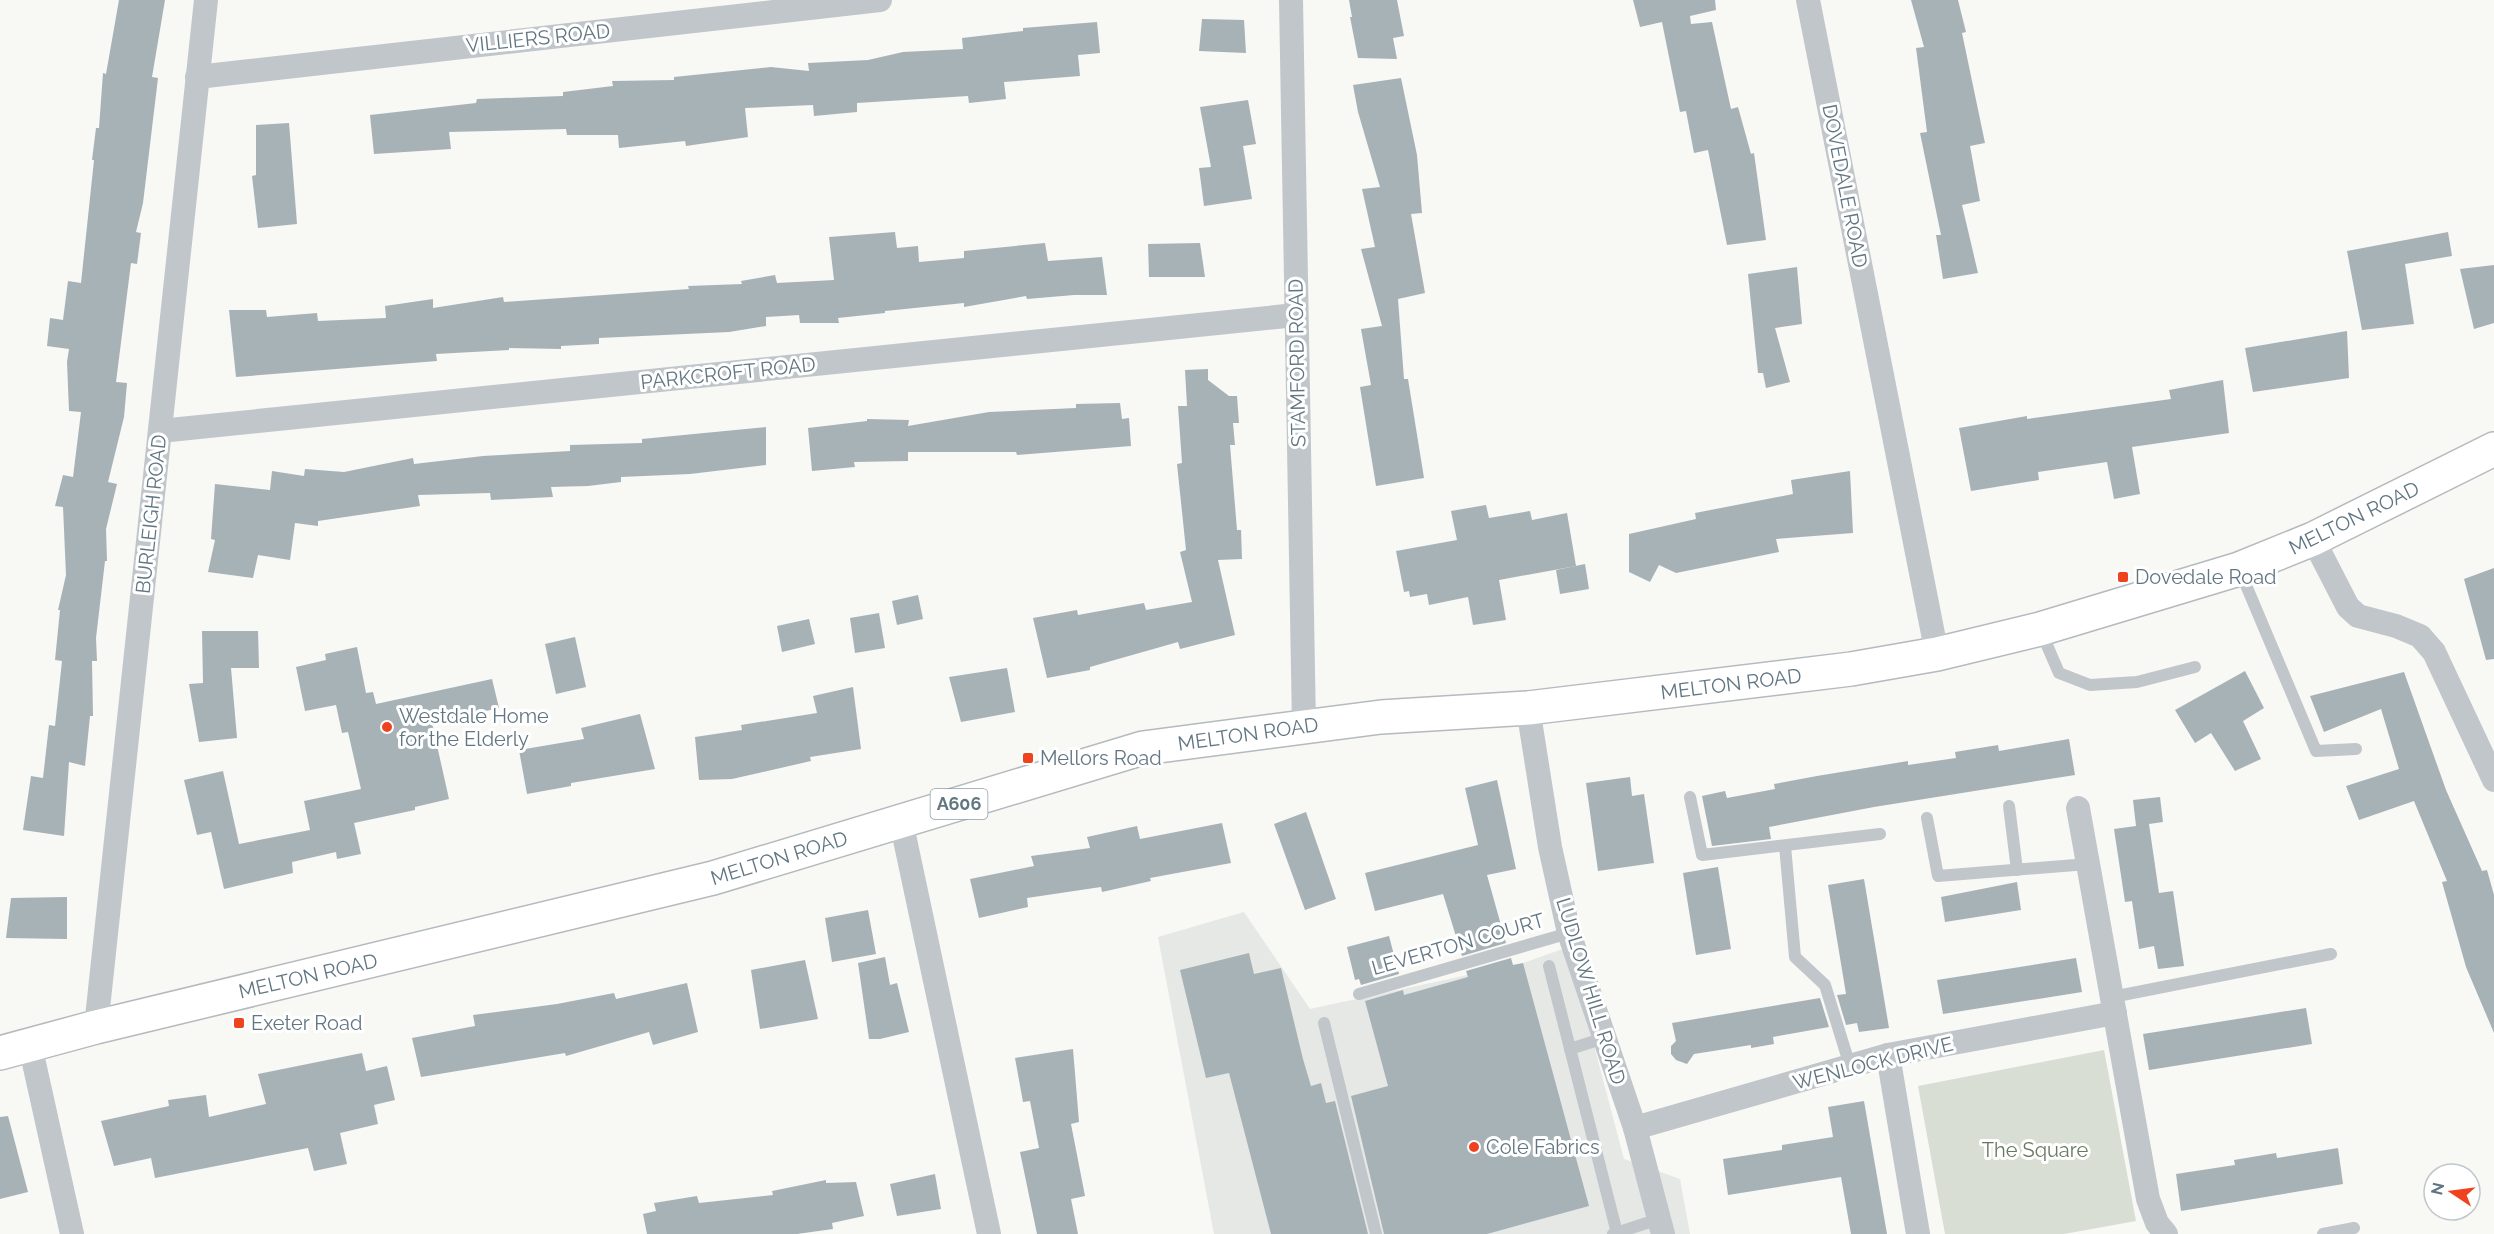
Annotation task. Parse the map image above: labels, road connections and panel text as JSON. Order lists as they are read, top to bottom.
{
  "streets": {
    "main road": ["MELTON ROAD", "A606"],
    "street": [
      "VILLIERS ROAD",
      "DOVEDALE ROAD",
      "STAMFORD ROAD",
      "PARKCROFT ROAD",
      "BURLEIGH ROAD",
      "LUDLOW HILL ROAD",
      "WENLOCK DRIVE"
    ],
    "lane": ["LEVERTON COURT"]
  },
  "crossings": [
    ["VILLIERS ROAD", "BURLEIGH ROAD"],
    ["DOVEDALE ROAD", "MELTON ROAD"],
    ["STAMFORD ROAD", "PARKCROFT ROAD"],
    ["STAMFORD ROAD", "MELTON ROAD"],
    ["PARKCROFT ROAD", "BURLEIGH ROAD"],
    ["BURLEIGH ROAD", "MELTON ROAD"],
    ["MELTON ROAD", "LUDLOW HILL ROAD"],
    ["LEVERTON COURT", "LUDLOW HILL ROAD"],
    ["LUDLOW HILL ROAD", "WENLOCK DRIVE"]
  ],
  "parks": ["The Square"],
  "places": {
    "transit": ["Dovedale Road", "Mellors Road", "Exeter Road"],
    "other": ["Westdale Home for the Elderly", "Cole Fabrics"]
  },
  "north": "left"
}
